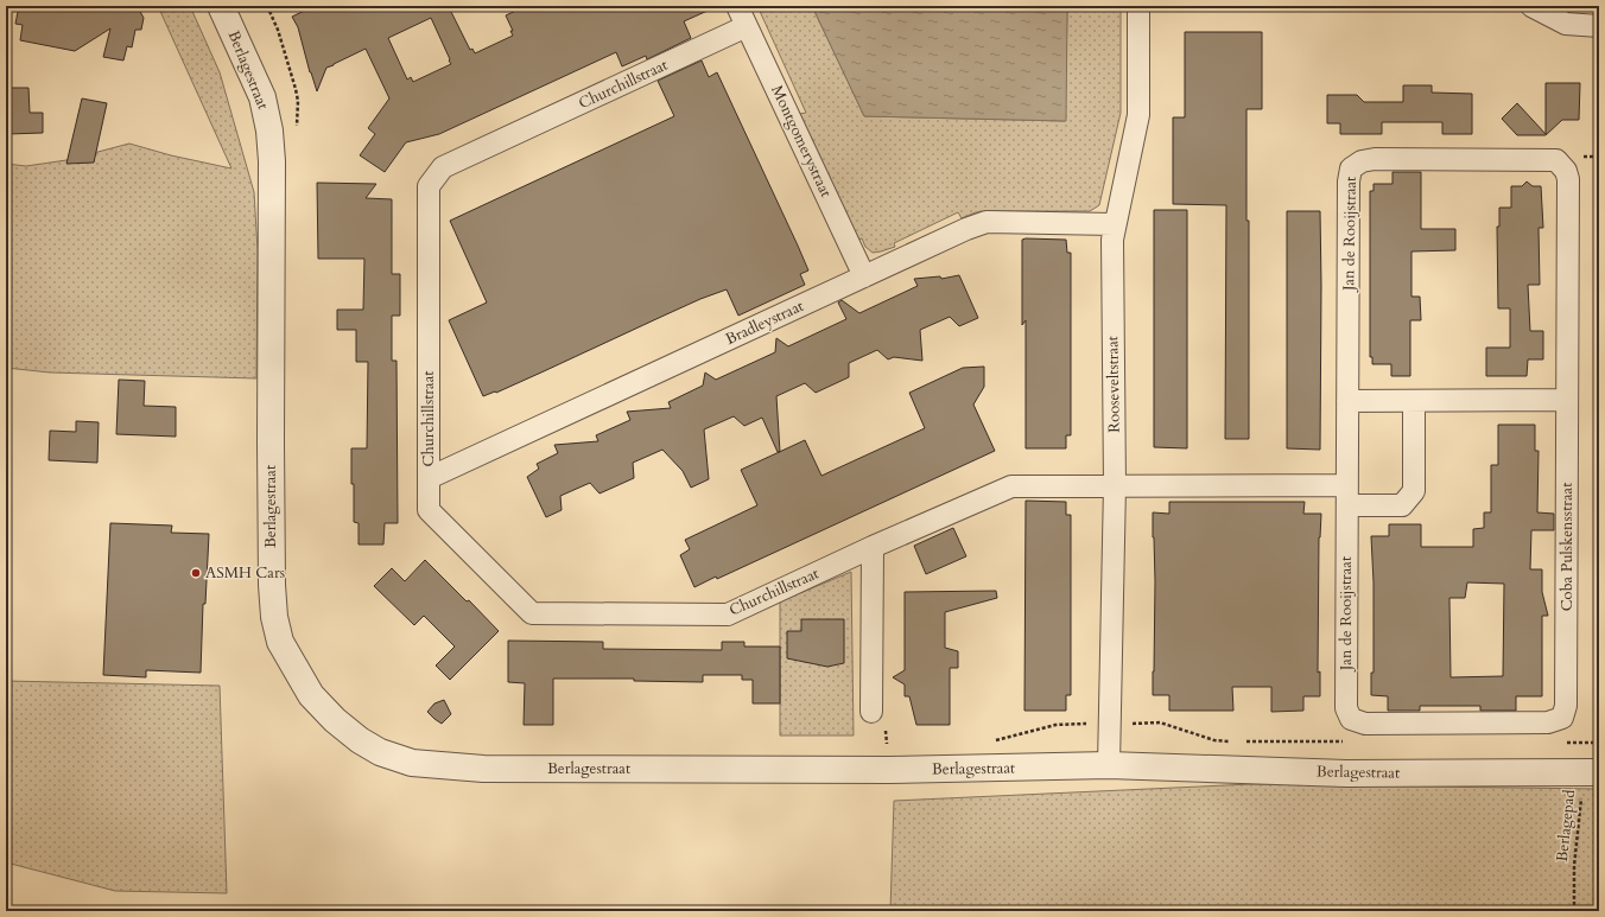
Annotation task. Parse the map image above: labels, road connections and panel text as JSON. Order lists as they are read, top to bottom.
{
  "streets": {
    "street": [
      "Berlagestraat",
      "Churchillstraat",
      "Montgomerystraat",
      "Jan de Rooijstraat",
      "Bradleystraat",
      "Rooseveltstraat",
      "Coba Pulskensstraat"
    ],
    "path": ["Berlagepad"]
  },
  "crossings": [
    ["Berlagestraat", "Rooseveltstraat"],
    ["Berlagestraat", "Berlagepad"],
    ["Churchillstraat", "Montgomerystraat"],
    ["Churchillstraat", "Bradleystraat"],
    ["Churchillstraat", "Rooseveltstraat"],
    ["Montgomerystraat", "Bradleystraat"],
    ["Jan de Rooijstraat", "Coba Pulskensstraat"],
    ["Bradleystraat", "Rooseveltstraat"]
  ],
  "places": ["ASMH Cars"]
}
